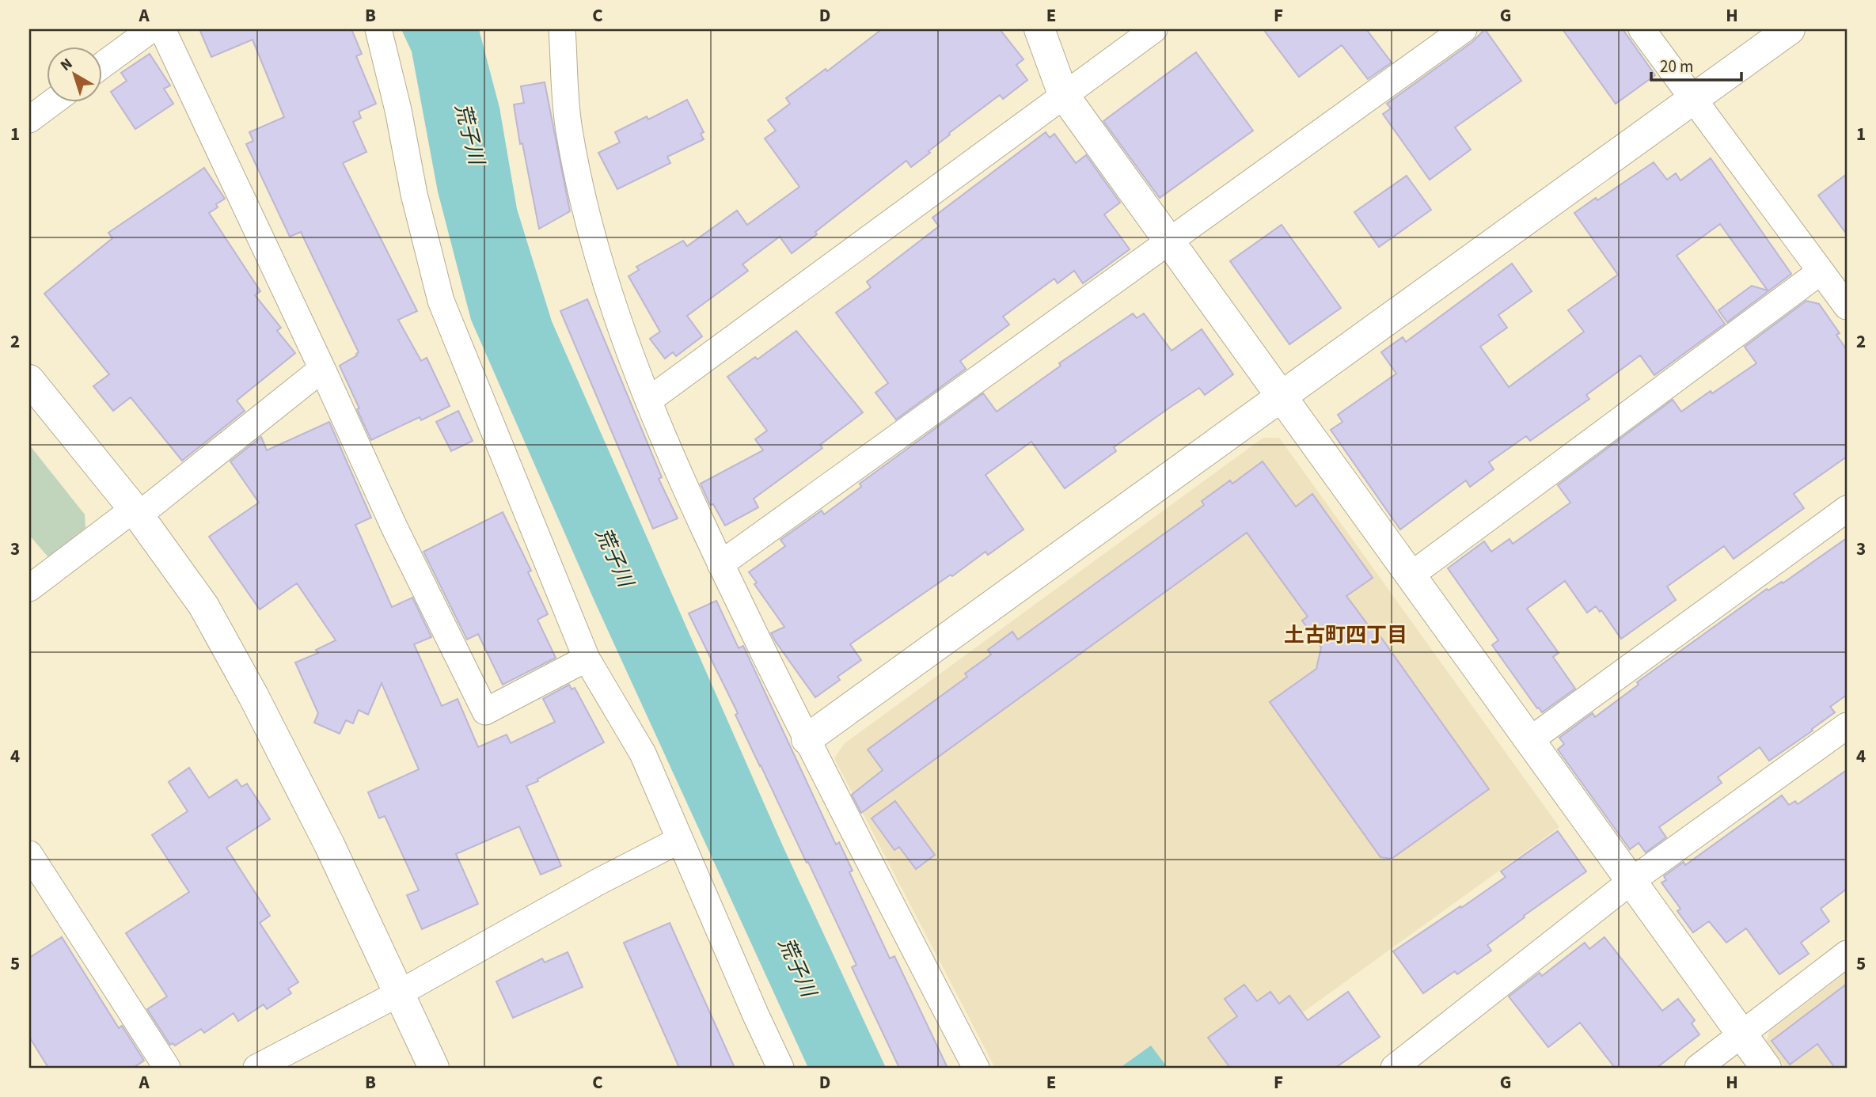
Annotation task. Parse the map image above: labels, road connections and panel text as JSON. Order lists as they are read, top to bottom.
{
  "districts": ["土古町四丁目"],
  "water": ["荒子川"],
  "scale_bar": "20 m",
  "north": "top left",
  "grid": {
    "columns": [
      "A",
      "B",
      "C",
      "D",
      "E",
      "F",
      "G",
      "H"
    ],
    "rows": [
      "1",
      "2",
      "3",
      "4",
      "5"
    ]
  }
}
